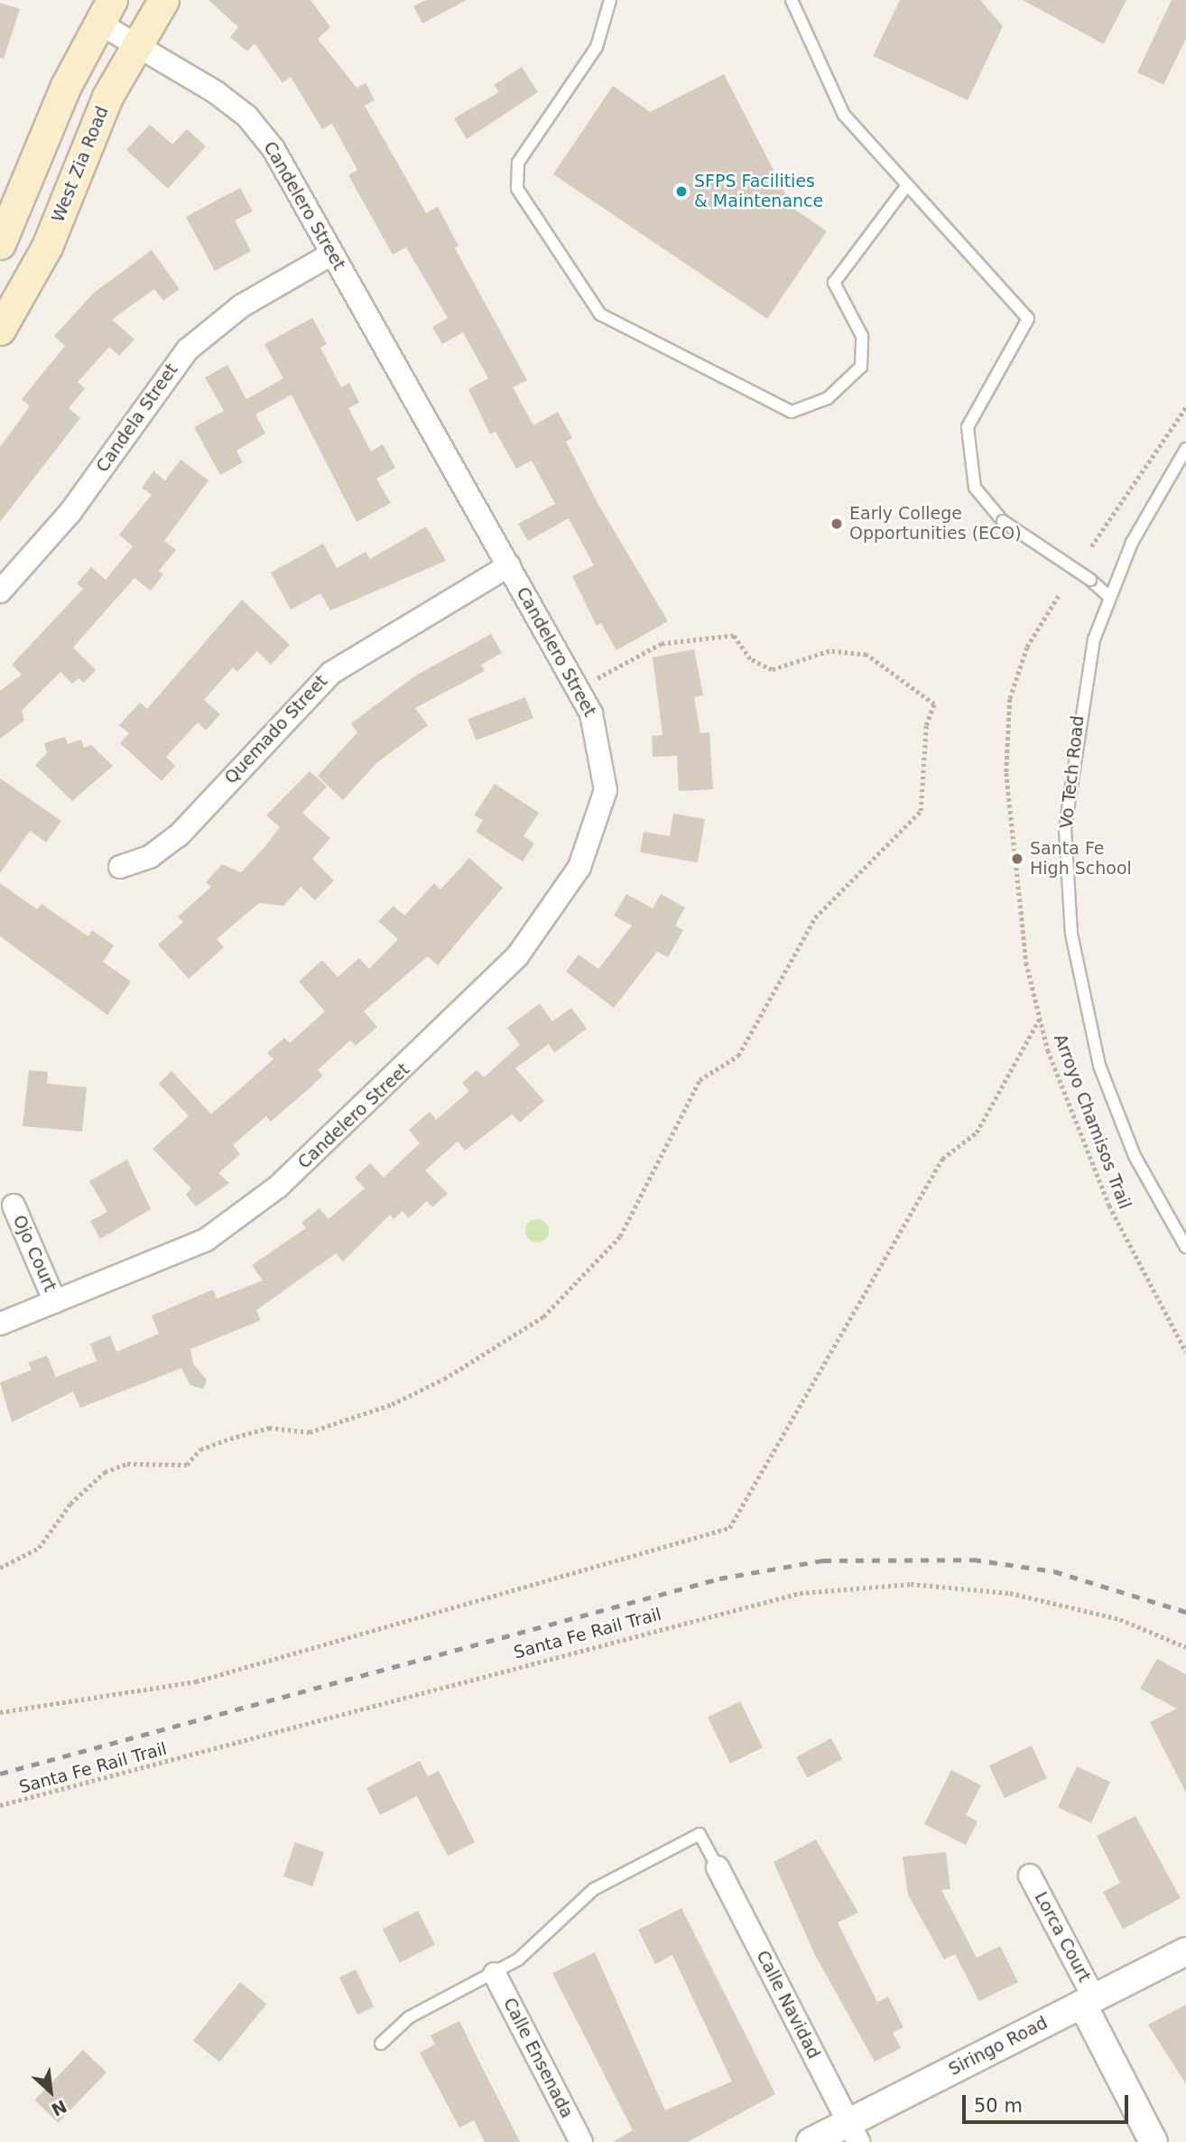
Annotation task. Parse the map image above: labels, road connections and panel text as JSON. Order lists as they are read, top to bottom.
{
  "streets": {
    "main road": ["West Zia Road"],
    "street": [
      "Candelero Street",
      "Candela Street",
      "Quemado Street",
      "Ojo Court",
      "Lorca Court",
      "Calle Navidad",
      "Siringo Road",
      "Calle Ensenada"
    ],
    "lane": ["Vo Tech Road"],
    "path": ["Arroyo Chamisos Trail", "Santa Fe Rail Trail"]
  },
  "crossings": [
    ["West Zia Road", "Candelero Street"],
    ["Candelero Street", "Candela Street"],
    ["Candelero Street", "Quemado Street"],
    ["Candelero Street", "Ojo Court"],
    ["Lorca Court", "Siringo Road"],
    ["Calle Navidad", "Siringo Road"]
  ],
  "places": ["SFPS Facilities & Maintenance", "Early College Opportunities (ECO)", "Santa Fe High School"],
  "scale_bar": "50 m",
  "north": "bottom right"
}
